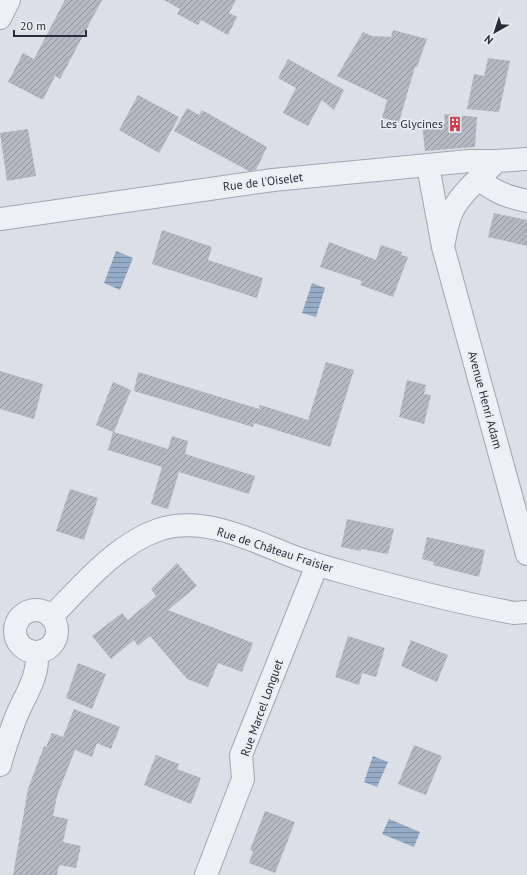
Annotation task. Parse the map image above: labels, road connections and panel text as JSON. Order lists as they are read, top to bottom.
{
  "streets": {
    "street": [
      "Rue de l'Oiselet",
      "Avenue Henri Adam",
      "Rue de Château Fraisier",
      "Rue Marcel Longuet"
    ]
  },
  "crossings": [
    ["Rue de l'Oiselet", "Avenue Henri Adam"],
    ["Rue de Château Fraisier", "Rue Marcel Longuet"]
  ],
  "places": {
    "building": ["Les Glycines"]
  },
  "scale_bar": "20 m",
  "north": "bottom left"
}
